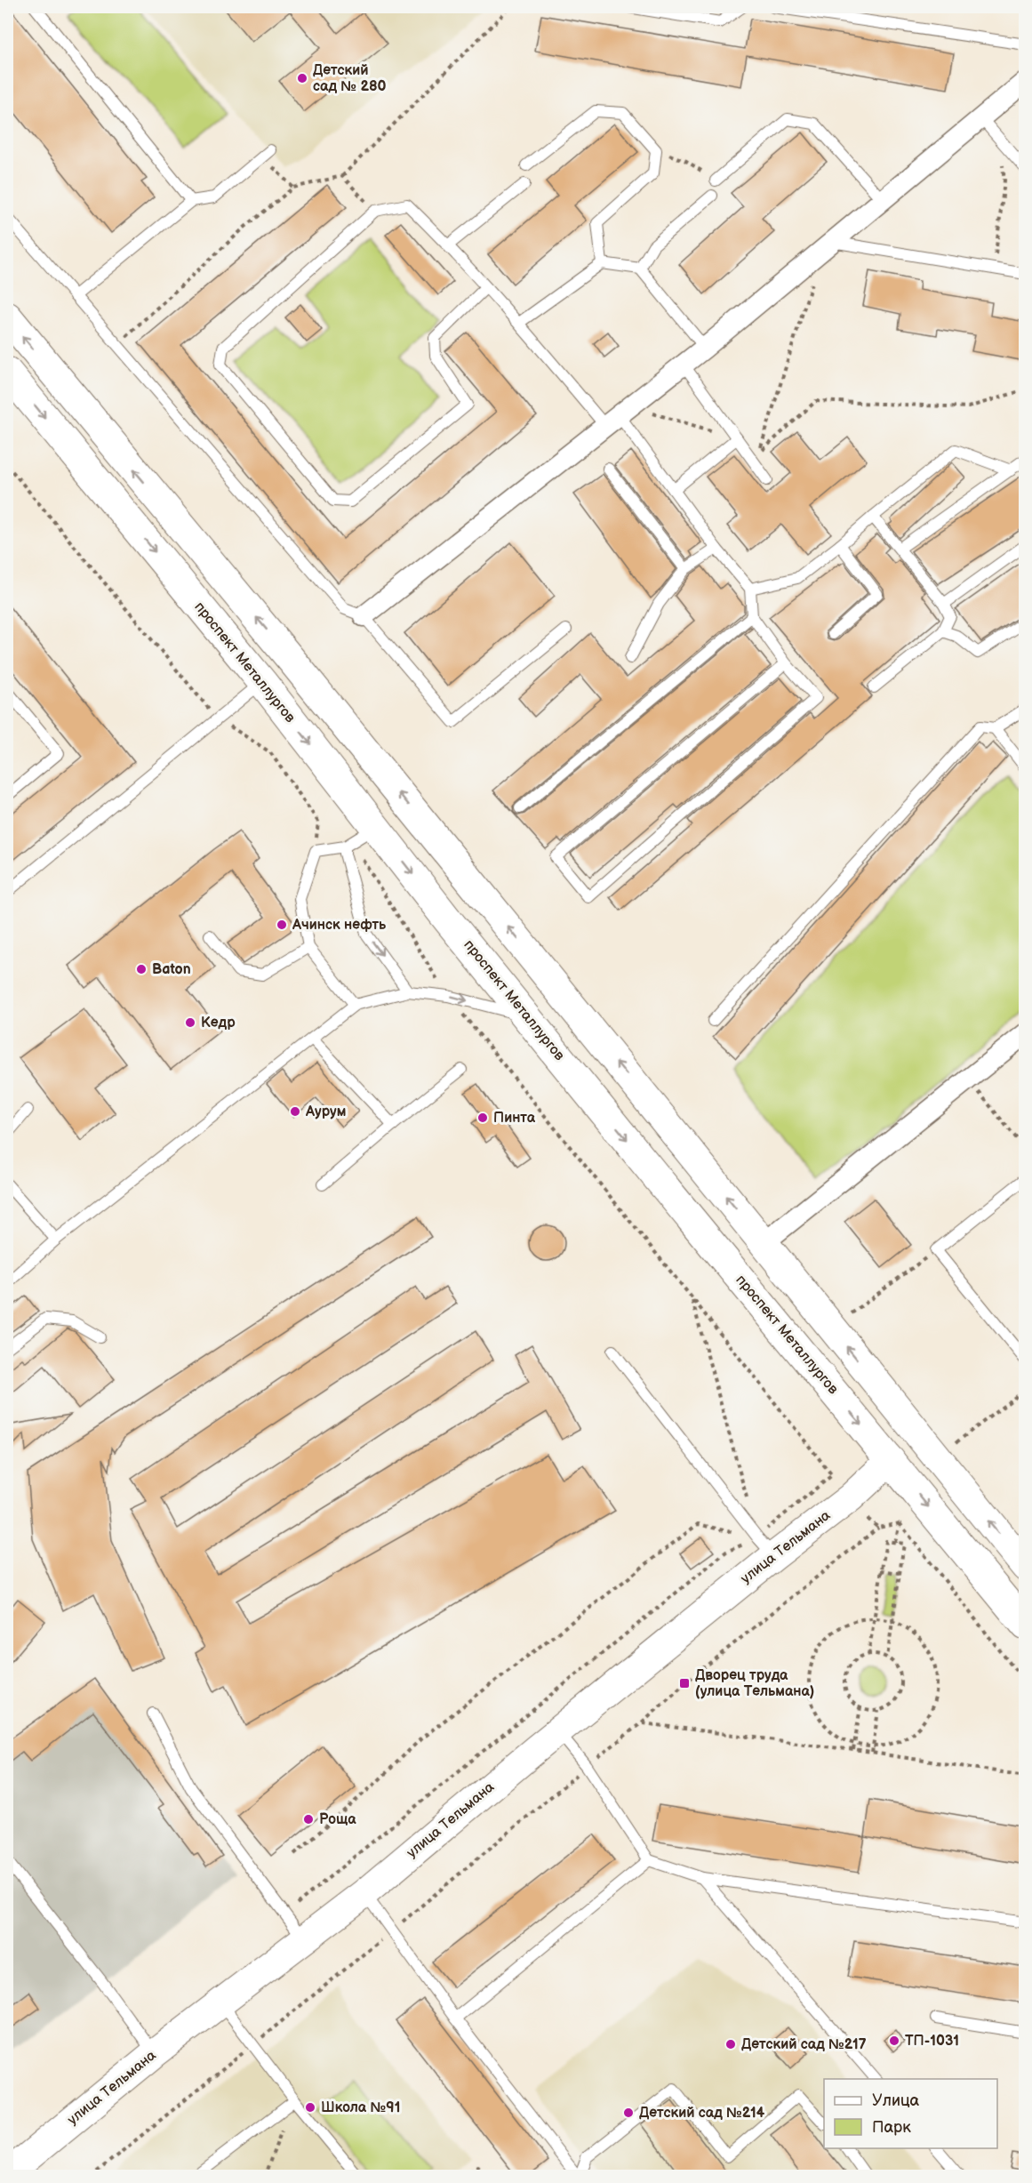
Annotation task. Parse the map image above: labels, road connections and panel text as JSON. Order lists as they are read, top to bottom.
{
  "streets": {
    "main road": ["проспект Металлургов", "улица Тельмана"]
  },
  "crossings": [
    ["проспект Металлургов", "улица Тельмана"]
  ],
  "places": {
    "other": [
      "Детский сад № 280",
      "Ачинск нефть",
      "Baton",
      "Кедр",
      "Аурум",
      "Пинта",
      "Роща",
      "ТП-1031",
      "Детский сад №217",
      "Школа №91",
      "Детский сад №214"
    ],
    "transit": ["Дворец труда (улица Тельмана)"]
  },
  "legend": ["Улица", "Парк"]
}
